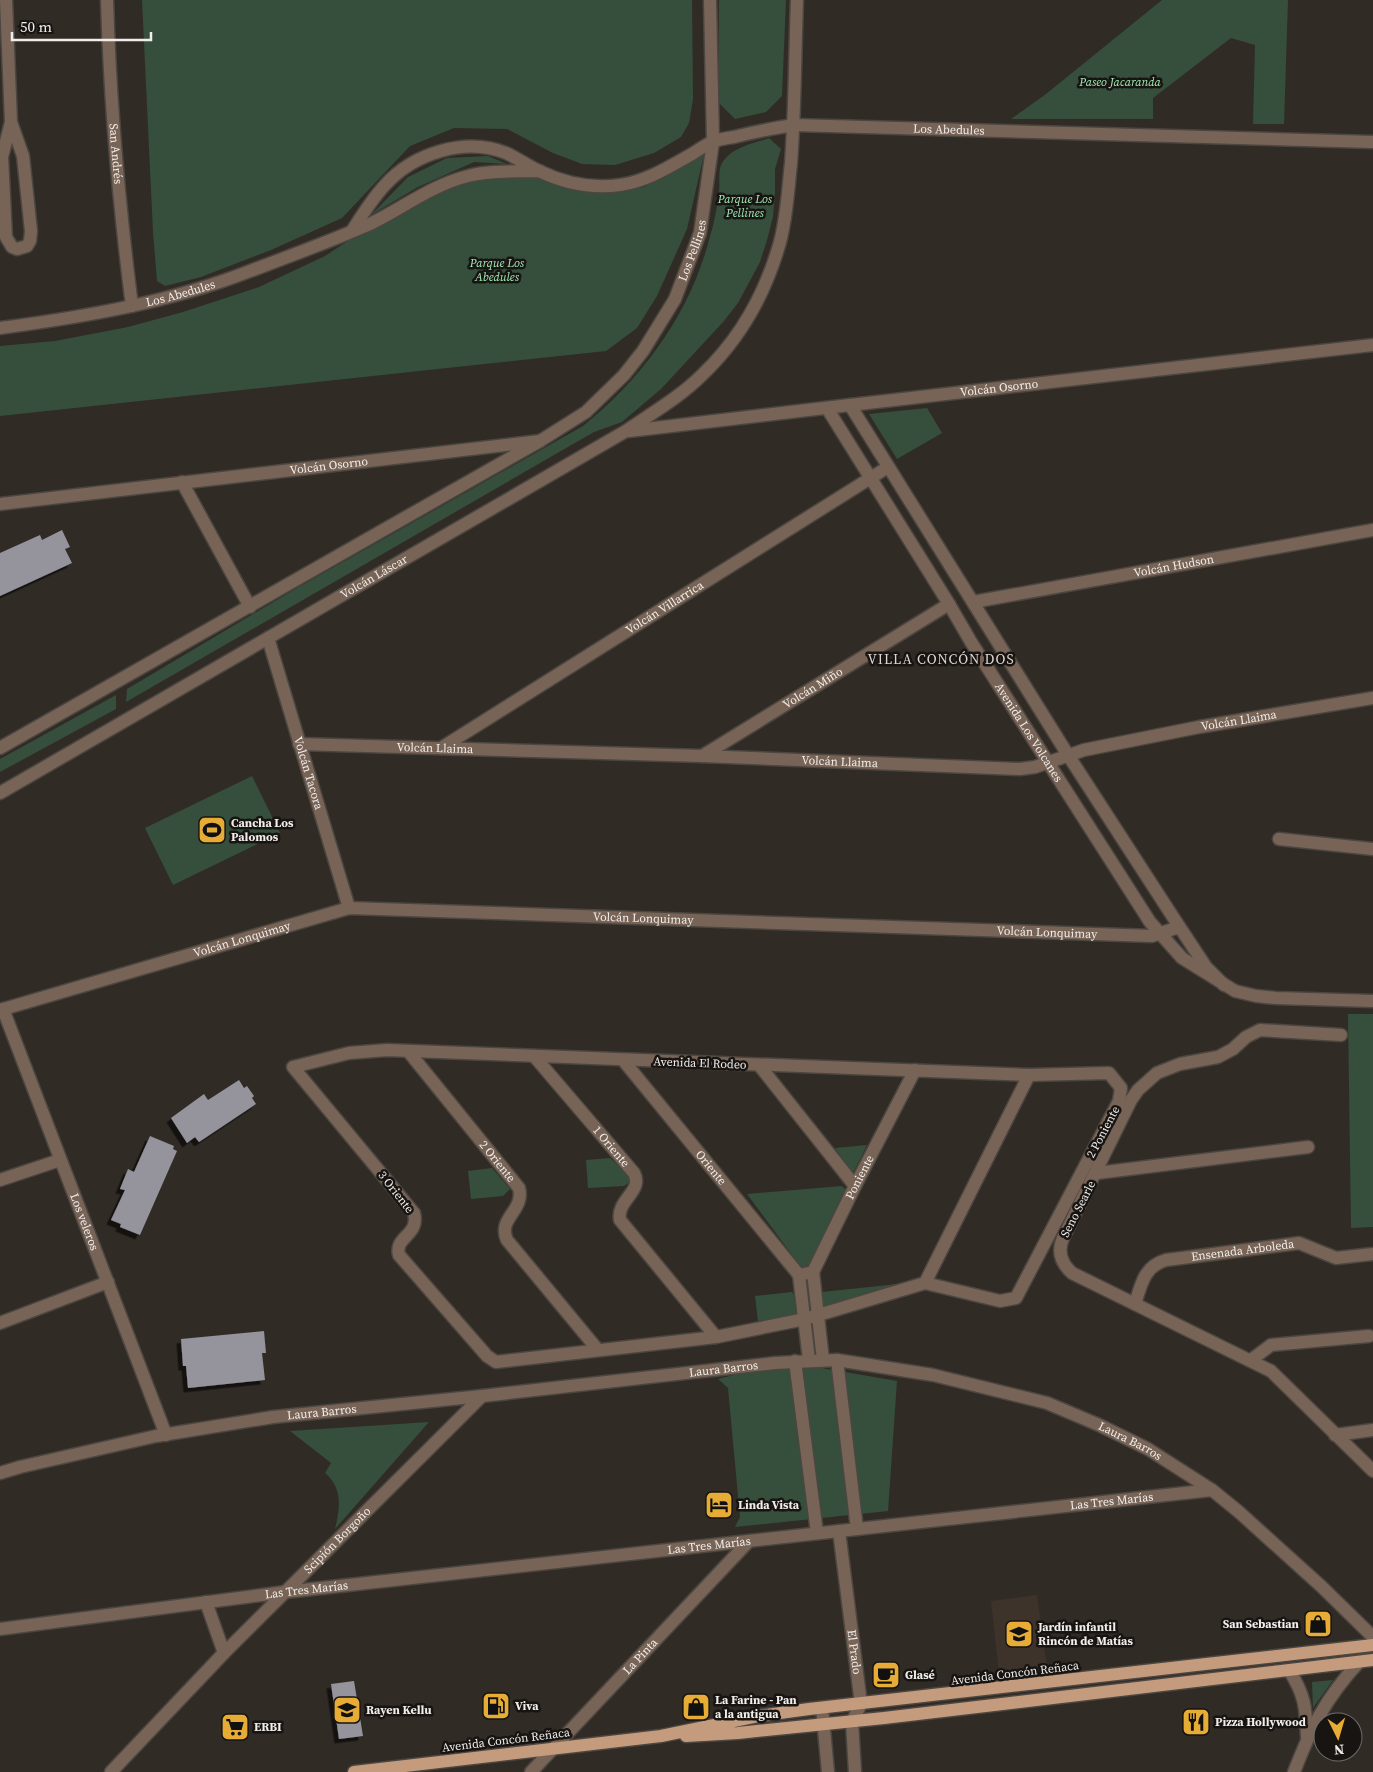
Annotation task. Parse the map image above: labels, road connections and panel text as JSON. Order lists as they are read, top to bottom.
{
  "streets": {
    "main road": ["Avenida Concón Reñaca"],
    "street": [
      "Los Abedules",
      "San Andrés",
      "Los Pellines",
      "Volcán Osorno",
      "Volcán Hudson",
      "Volcán Láscar",
      "Volcán Villarrica",
      "Volcán Miño",
      "Volcán Llaima",
      "Avenida Los Volcanes",
      "Volcán Tacora",
      "Volcán Lonquimay",
      "Avenida El Rodeo",
      "2 Poniente",
      "1 Oriente",
      "2 Oriente",
      "Oriente",
      "Poniente",
      "3 Oriente",
      "Seno Searle",
      "Los veleros",
      "Ensenada Arboleda",
      "Laura Barros",
      "Las Tres Marías",
      "Scipión Borgoño",
      "El Prado",
      "La Pinta"
    ]
  },
  "crossings": [
    ["Los Abedules", "San Andrés"],
    ["Los Abedules", "Los Pellines"],
    ["Los Pellines", "Volcán Osorno"],
    ["Volcán Osorno", "Volcán Láscar"],
    ["Volcán Osorno", "Avenida Los Volcanes"],
    ["Volcán Hudson", "Avenida Los Volcanes"],
    ["Volcán Láscar", "Volcán Tacora"],
    ["Volcán Villarrica", "Volcán Llaima"],
    ["Volcán Villarrica", "Avenida Los Volcanes"],
    ["Volcán Miño", "Volcán Llaima"],
    ["Volcán Miño", "Avenida Los Volcanes"],
    ["Volcán Llaima", "Avenida Los Volcanes"],
    ["Volcán Llaima", "Volcán Tacora"],
    ["Avenida Los Volcanes", "Volcán Lonquimay"],
    ["Volcán Tacora", "Volcán Lonquimay"],
    ["Volcán Lonquimay", "Los veleros"],
    ["Avenida El Rodeo", "2 Poniente"],
    ["Avenida El Rodeo", "1 Oriente"],
    ["Avenida El Rodeo", "2 Oriente"],
    ["Avenida El Rodeo", "Oriente"],
    ["Avenida El Rodeo", "Poniente"],
    ["Avenida El Rodeo", "3 Oriente"],
    ["2 Oriente", "3 Oriente"],
    ["Seno Searle", "Ensenada Arboleda"],
    ["Los veleros", "Laura Barros"],
    ["Laura Barros", "Las Tres Marías"],
    ["Laura Barros", "Scipión Borgoño"],
    ["Las Tres Marías", "Scipión Borgoño"],
    ["Las Tres Marías", "El Prado"],
    ["Las Tres Marías", "La Pinta"],
    ["El Prado", "Avenida Concón Reñaca"],
    ["La Pinta", "Avenida Concón Reñaca"]
  ],
  "districts": ["VILLA CONCÓN DOS"],
  "parks": ["Paseo Jacaranda", "Parque Los Pellines", "Parque Los Abedules"],
  "places": {
    "sports": ["Cancha Los Palomos"],
    "hotel": ["Linda Vista"],
    "shop": ["San Sebastian", "La Farine - Pan a la antigua"],
    "school or university": ["Jardín infantil Rincón de Matías", "Rayen Kellu"],
    "cafe": ["Glasé"],
    "fuel station": ["Viva"],
    "restaurant": ["Pizza Hollywood"],
    "supermarket": ["ERBI"]
  },
  "scale_bar": "50 m",
  "north": "bottom"
}
